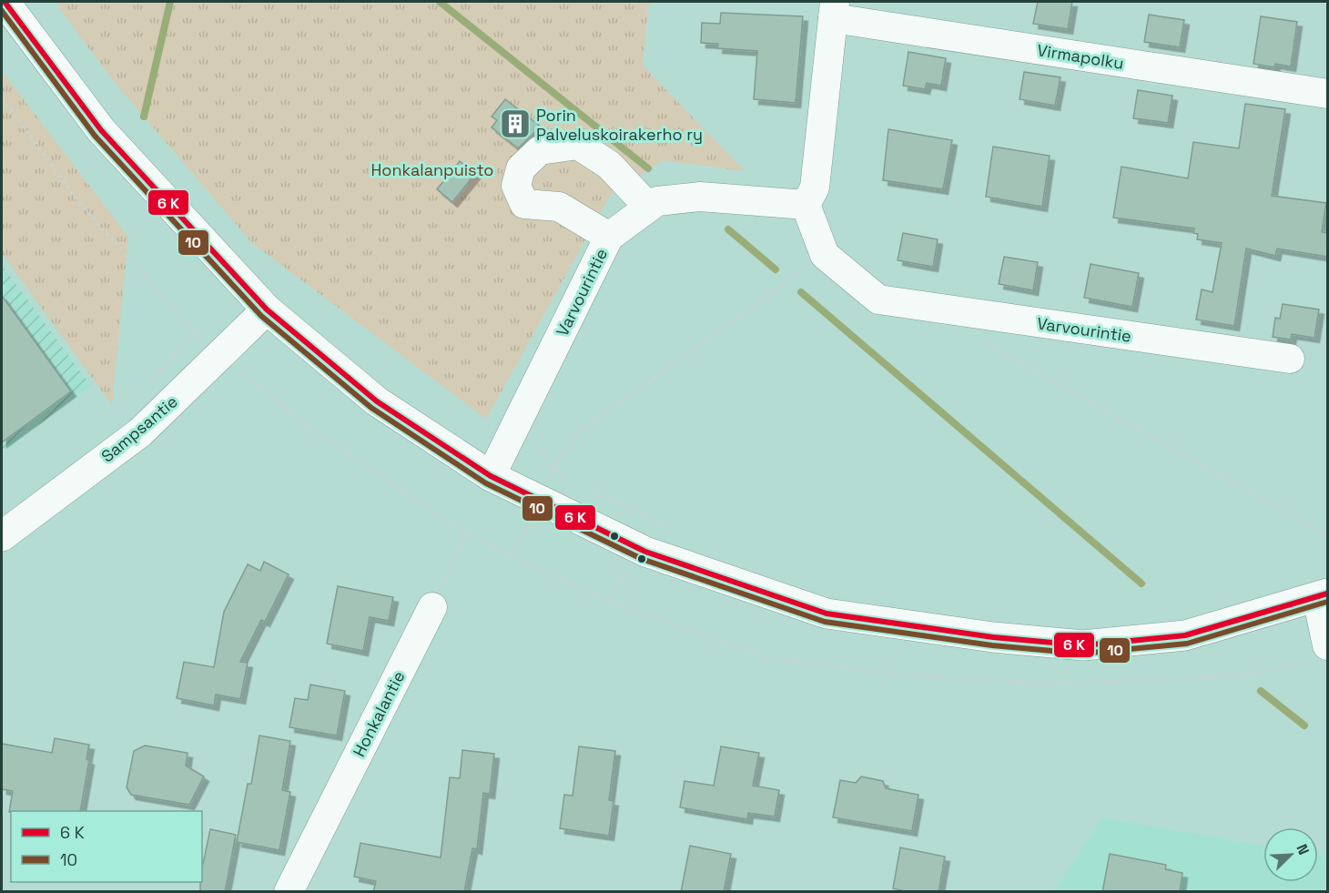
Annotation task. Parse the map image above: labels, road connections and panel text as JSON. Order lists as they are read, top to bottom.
{
  "streets": {
    "main road": ["Sampsantie"],
    "street": ["Virmapolku", "Varvourintie", "Honkalantie"]
  },
  "parks": ["Honkalanpuisto"],
  "places": {
    "building": ["Porin Palveluskoirakerho ry"]
  },
  "lines": ["transit line 10"],
  "legend": ["6 K", "10"],
  "north": "top right"
}
